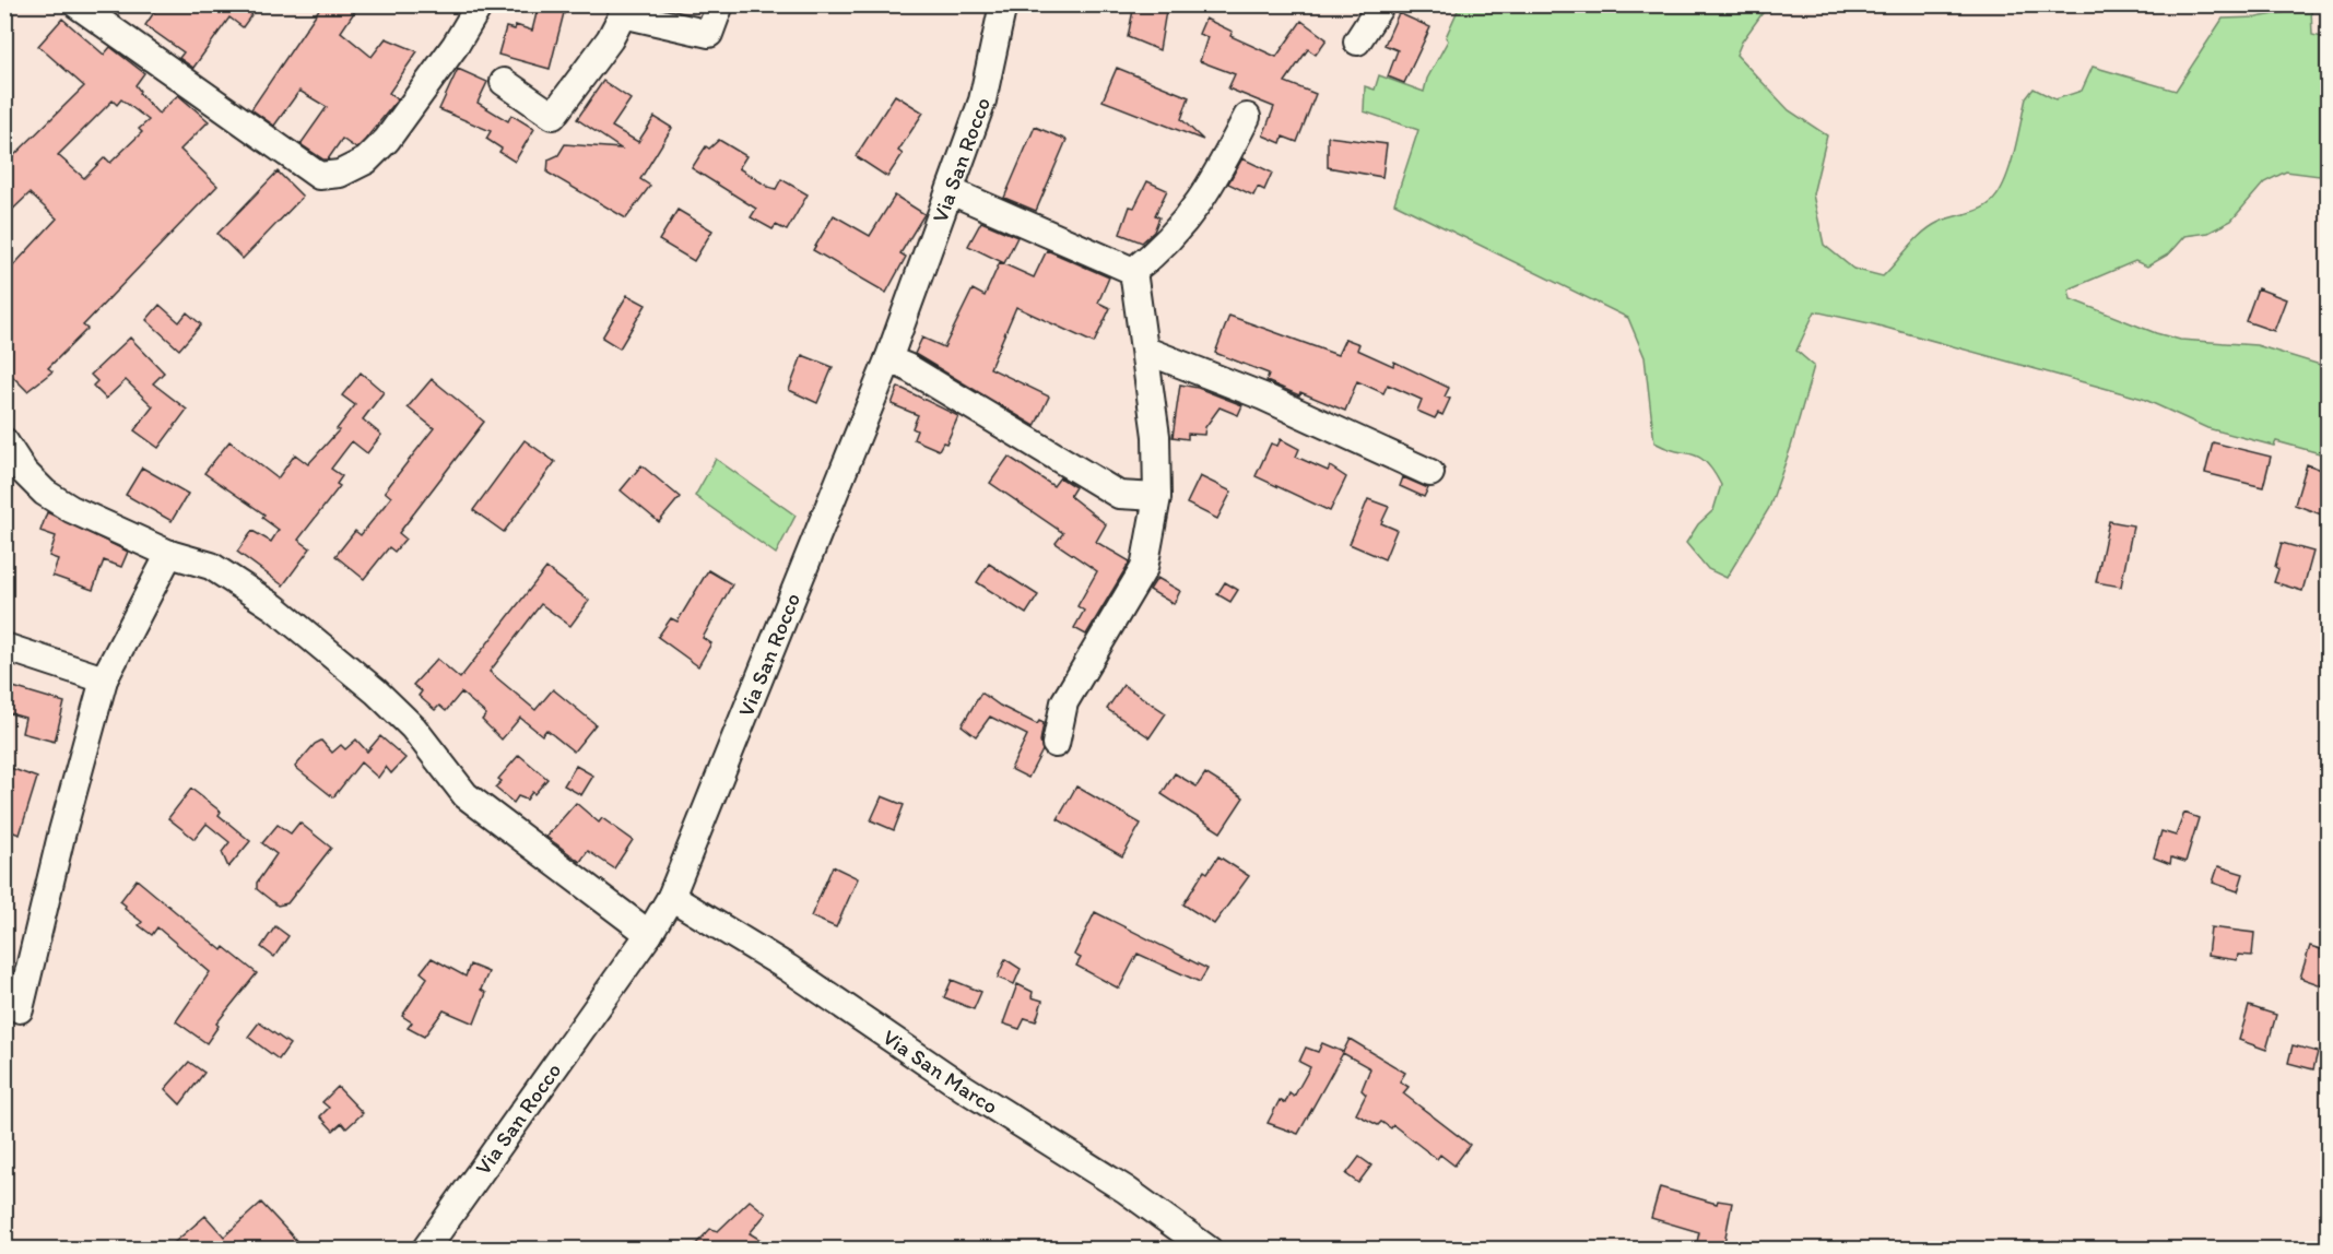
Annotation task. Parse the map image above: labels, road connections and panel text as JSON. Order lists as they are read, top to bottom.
{
  "streets": {
    "street": ["Via San Rocco", "Via San Marco"]
  },
  "crossings": [
    ["Via San Rocco", "Via San Marco"]
  ]
}
